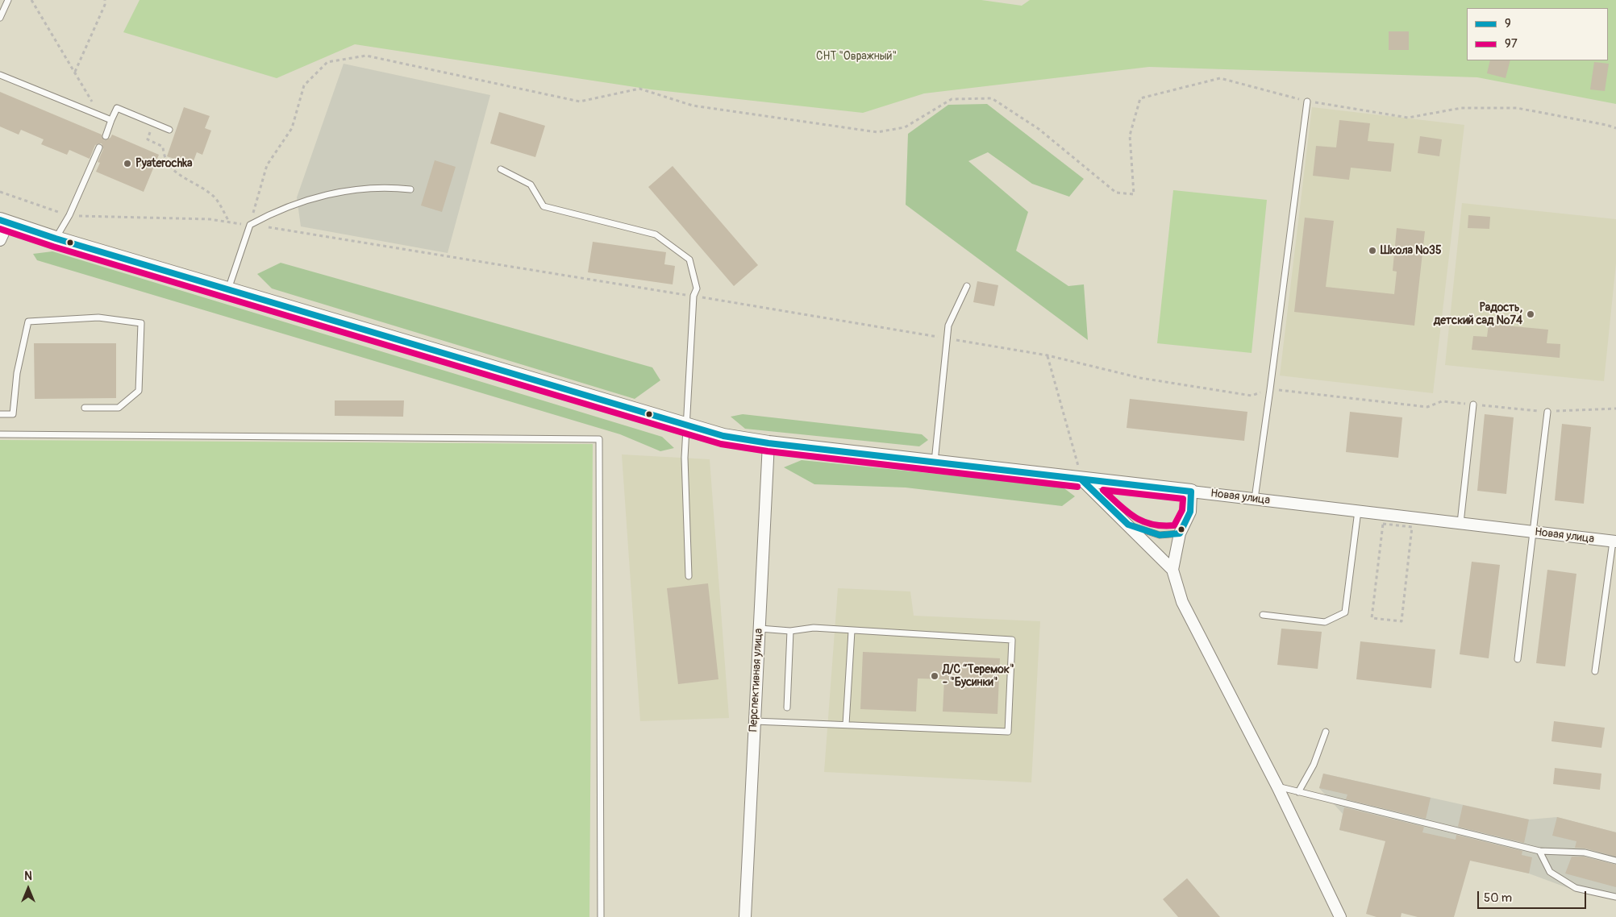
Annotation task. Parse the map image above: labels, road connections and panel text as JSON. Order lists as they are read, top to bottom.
{
  "streets": {
    "street": ["Новая улица", "Перспективная улица"]
  },
  "crossings": [
    ["Новая улица", "Перспективная улица"]
  ],
  "parks": ["СНТ \"Овражный\""],
  "places": [
    "Pyaterochka",
    "Школа №35",
    "Радость, детский сад №74",
    "Д/С “Теремок\" - \"Бусинки\""
  ],
  "lines": ["transit line 9", "transit line 97"],
  "legend": ["9", "97"],
  "scale_bar": "50 m",
  "north": "top"
}
